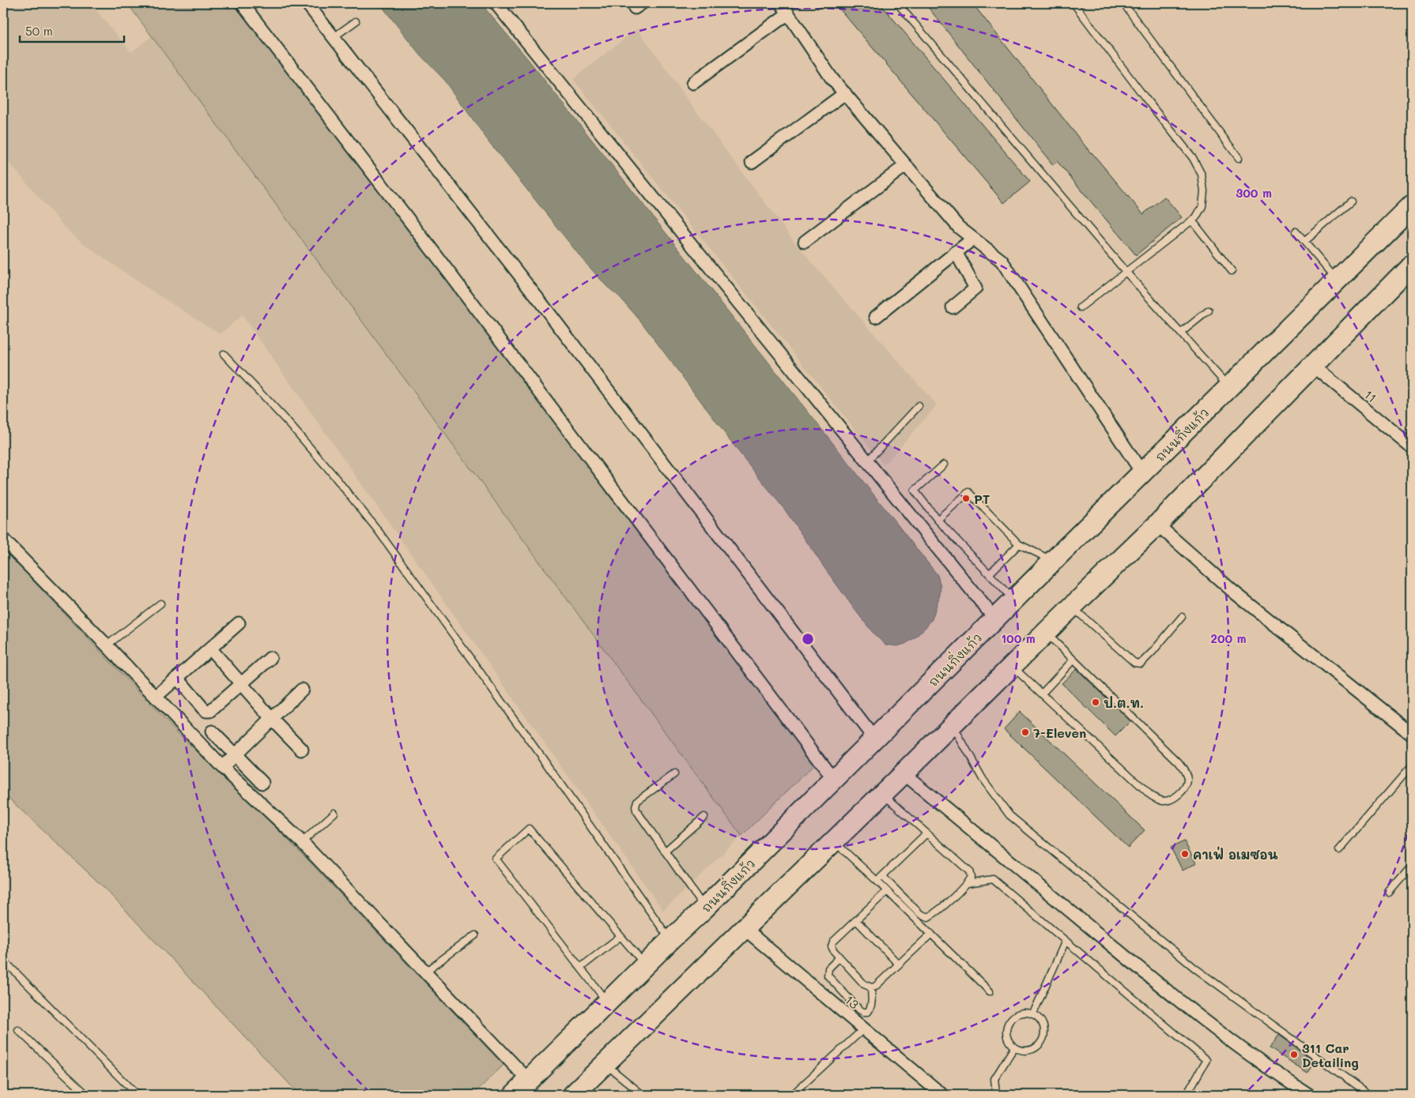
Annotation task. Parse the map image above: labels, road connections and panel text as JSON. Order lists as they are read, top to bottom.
{
  "streets": {
    "main road": ["ถนนกิ่งแก้ว"],
    "street": ["11", "13"]
  },
  "places": [
    "PT",
    "ป.ต.ท.",
    "7-Eleven",
    "คาเฟ่ อเมซอน",
    "311 Car Detailing"
  ],
  "scale_bar": "50 m",
  "rings": ["300 m", "100 m", "200 m"]
}
